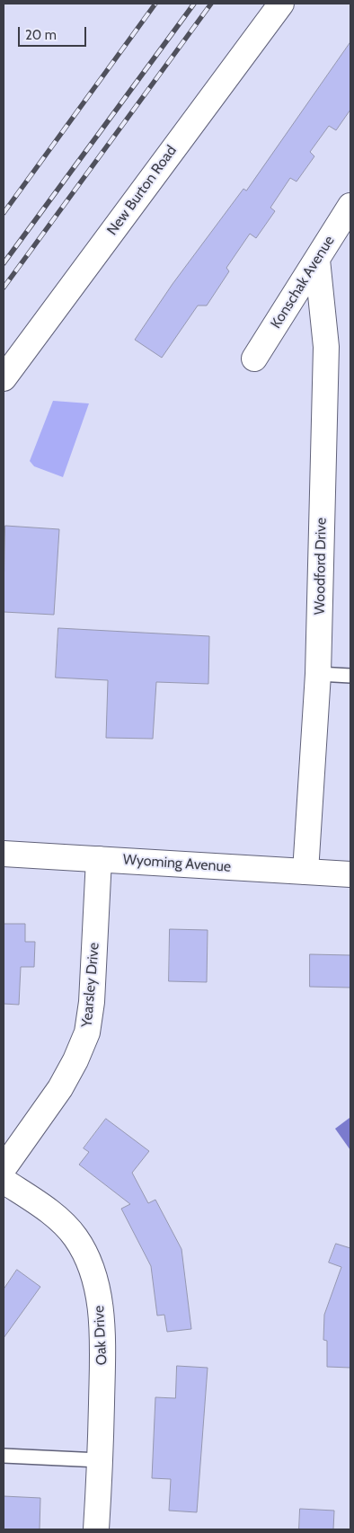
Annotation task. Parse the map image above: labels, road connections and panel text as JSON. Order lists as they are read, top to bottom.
{
  "streets": {
    "street": [
      "New Burton Road",
      "Konschak Avenue",
      "Woodford Drive",
      "Wyoming Avenue",
      "Yearsley Drive",
      "Oak Drive"
    ]
  },
  "crossings": [
    ["Konschak Avenue", "Woodford Drive"],
    ["Woodford Drive", "Wyoming Avenue"],
    ["Wyoming Avenue", "Yearsley Drive"]
  ],
  "scale_bar": "20 m"
}
